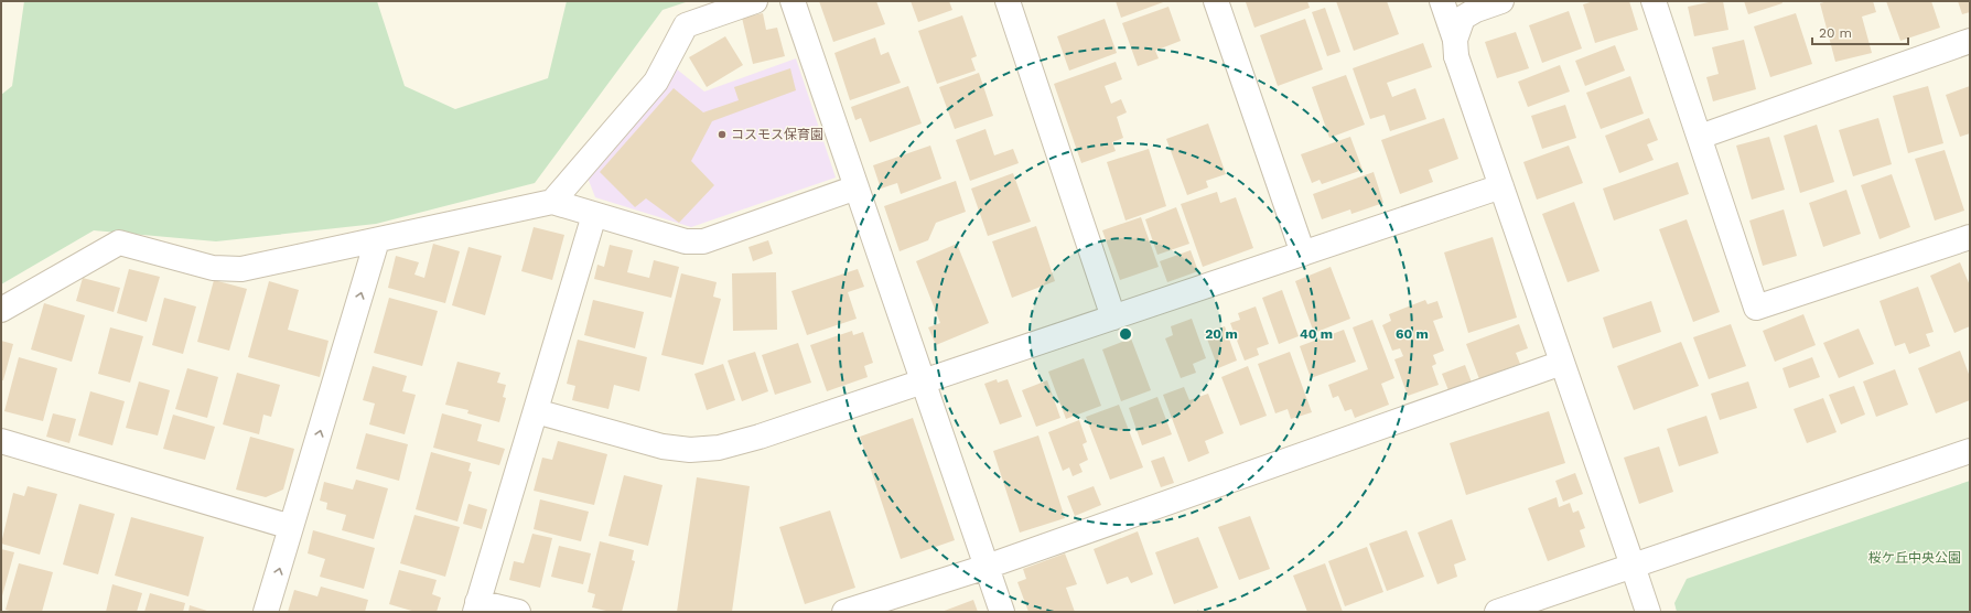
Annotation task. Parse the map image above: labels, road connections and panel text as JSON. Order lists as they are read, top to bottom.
{
  "parks": ["桜ケ丘中央公園"],
  "places": ["コスモス保育園"],
  "scale_bar": "20 m",
  "rings": ["20 m", "40 m", "60 m"]
}
